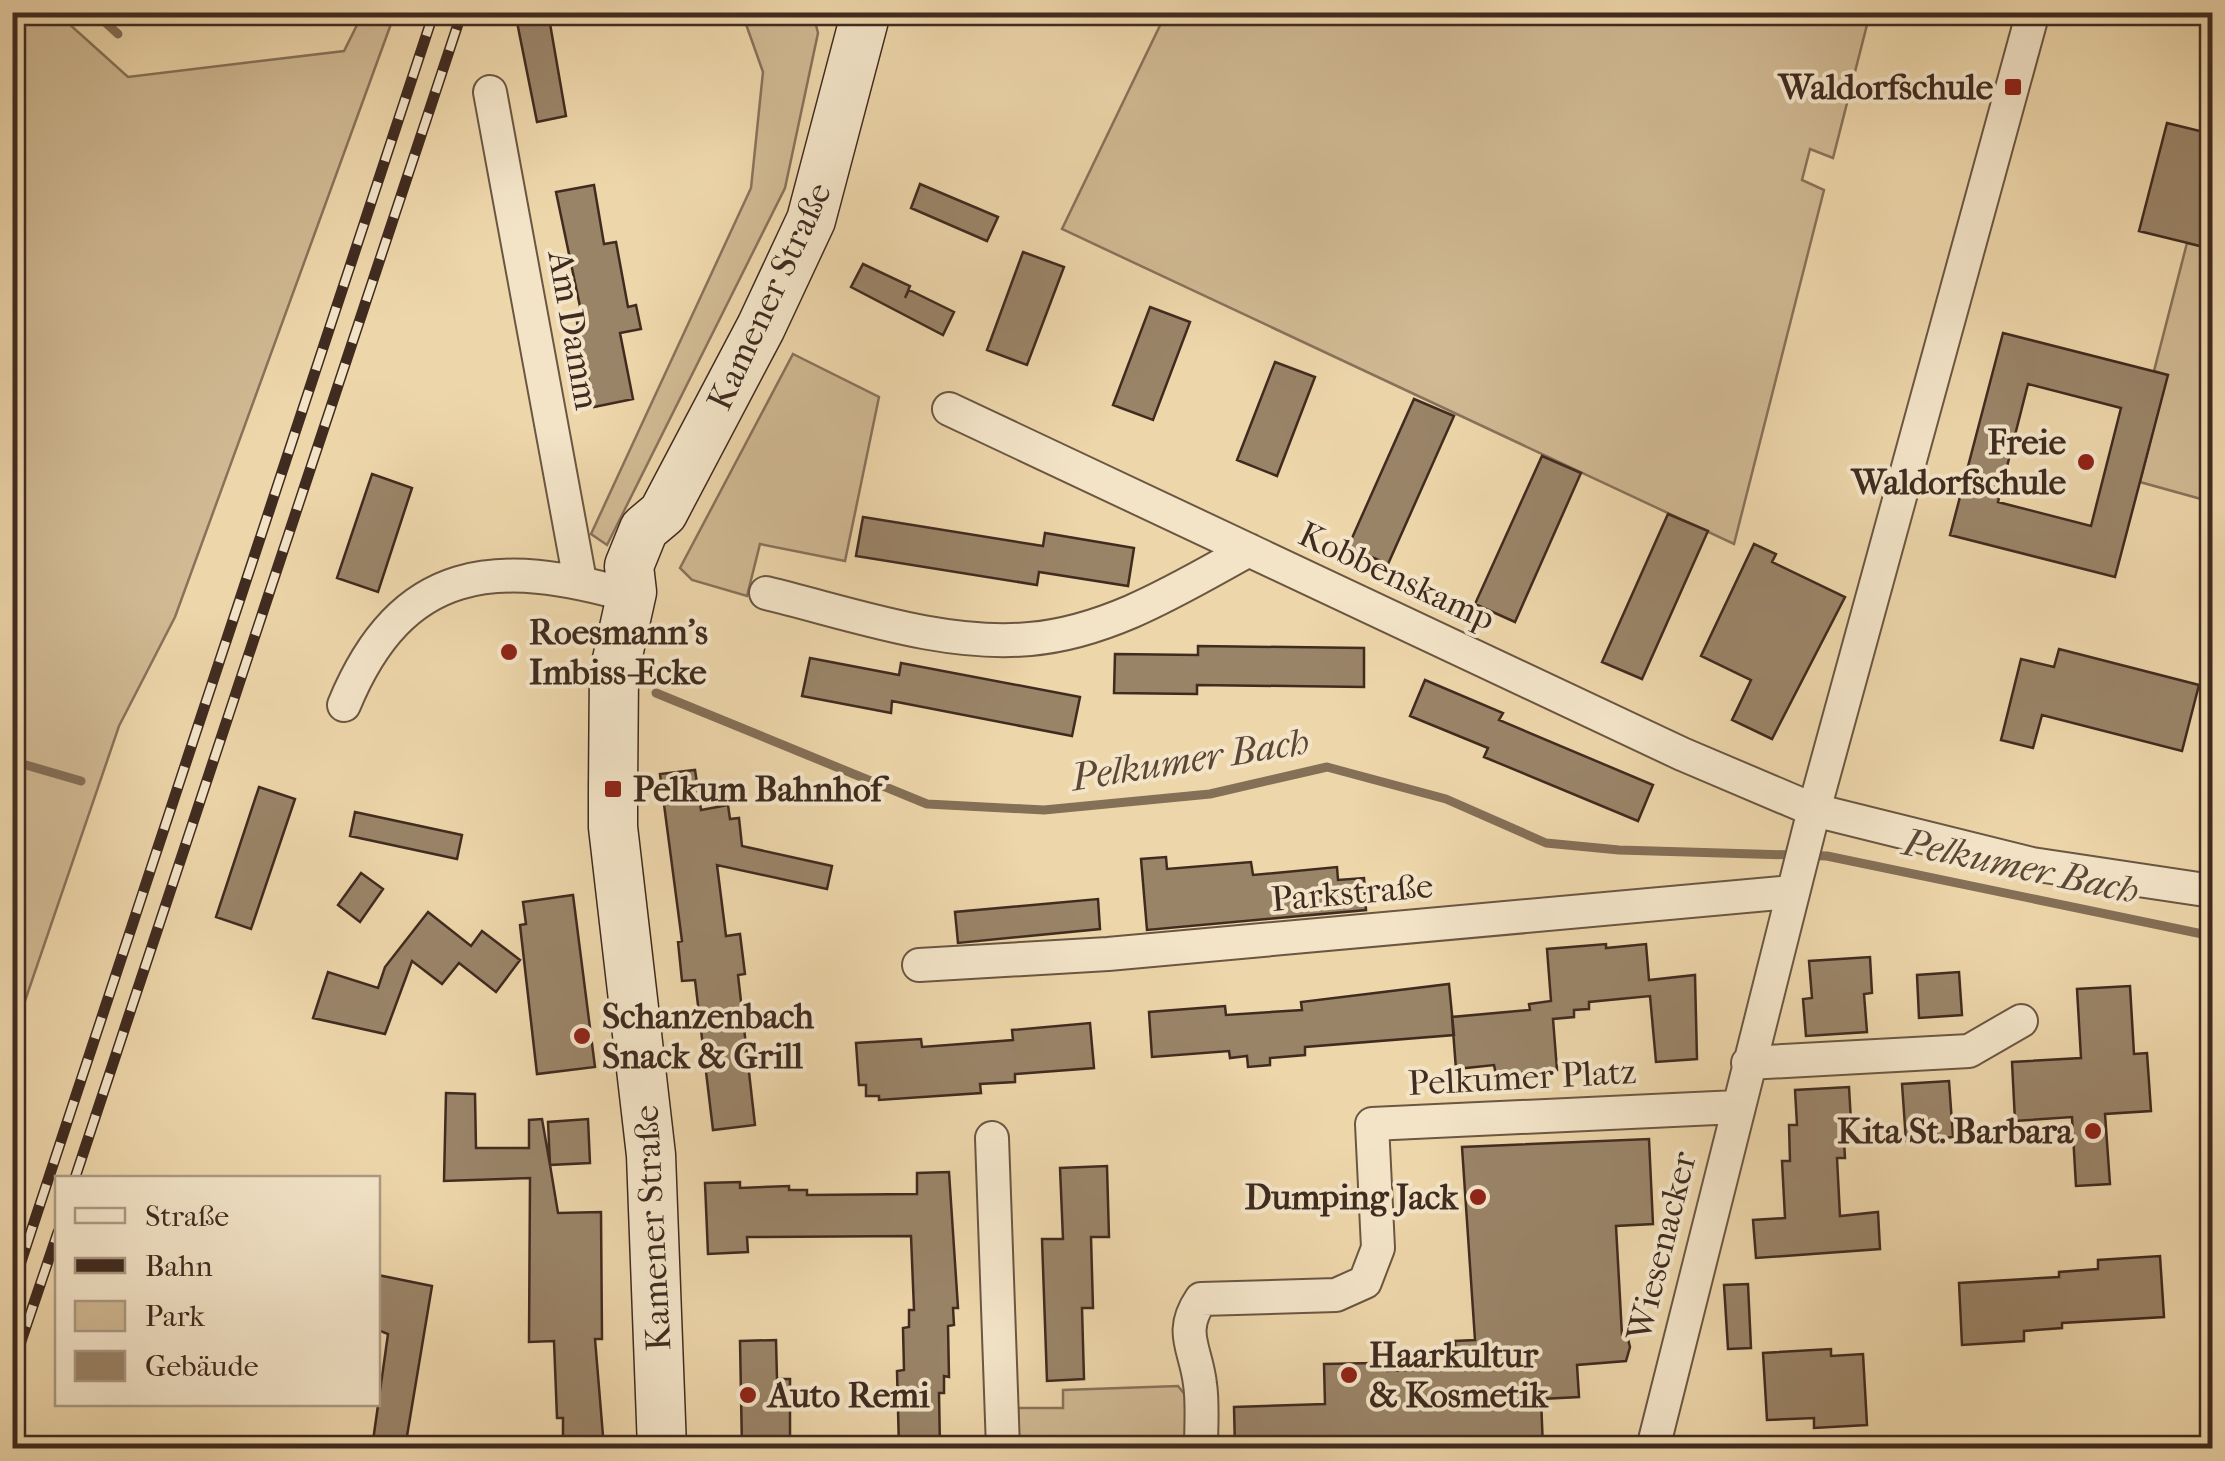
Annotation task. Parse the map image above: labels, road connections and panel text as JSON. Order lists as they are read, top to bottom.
{
  "streets": {
    "main road": ["Kamener Straße"],
    "street": [
      "Am Damm",
      "Kobbenskamp",
      "Parkstraße",
      "Pelkumer Platz",
      "Wiesenacker"
    ]
  },
  "crossings": [
    ["Kobbenskamp", "Wiesenacker"],
    ["Parkstraße", "Wiesenacker"],
    ["Pelkumer Platz", "Wiesenacker"]
  ],
  "water": ["Pelkumer Bach"],
  "places": {
    "transit": ["Waldorfschule", "Pelkum Bahnhof"],
    "other": [
      "Freie Waldorfschule",
      "Roesmann's Imbiss-Ecke",
      "Schanzenbach Snack & Grill",
      "Kita St. Barbara",
      "Dumping Jack",
      "Haarkultur & Kosmetik",
      "Auto Remi"
    ]
  },
  "legend": [
    "Straße",
    "Bahn",
    "Park",
    "Gebäude"
  ]
}
